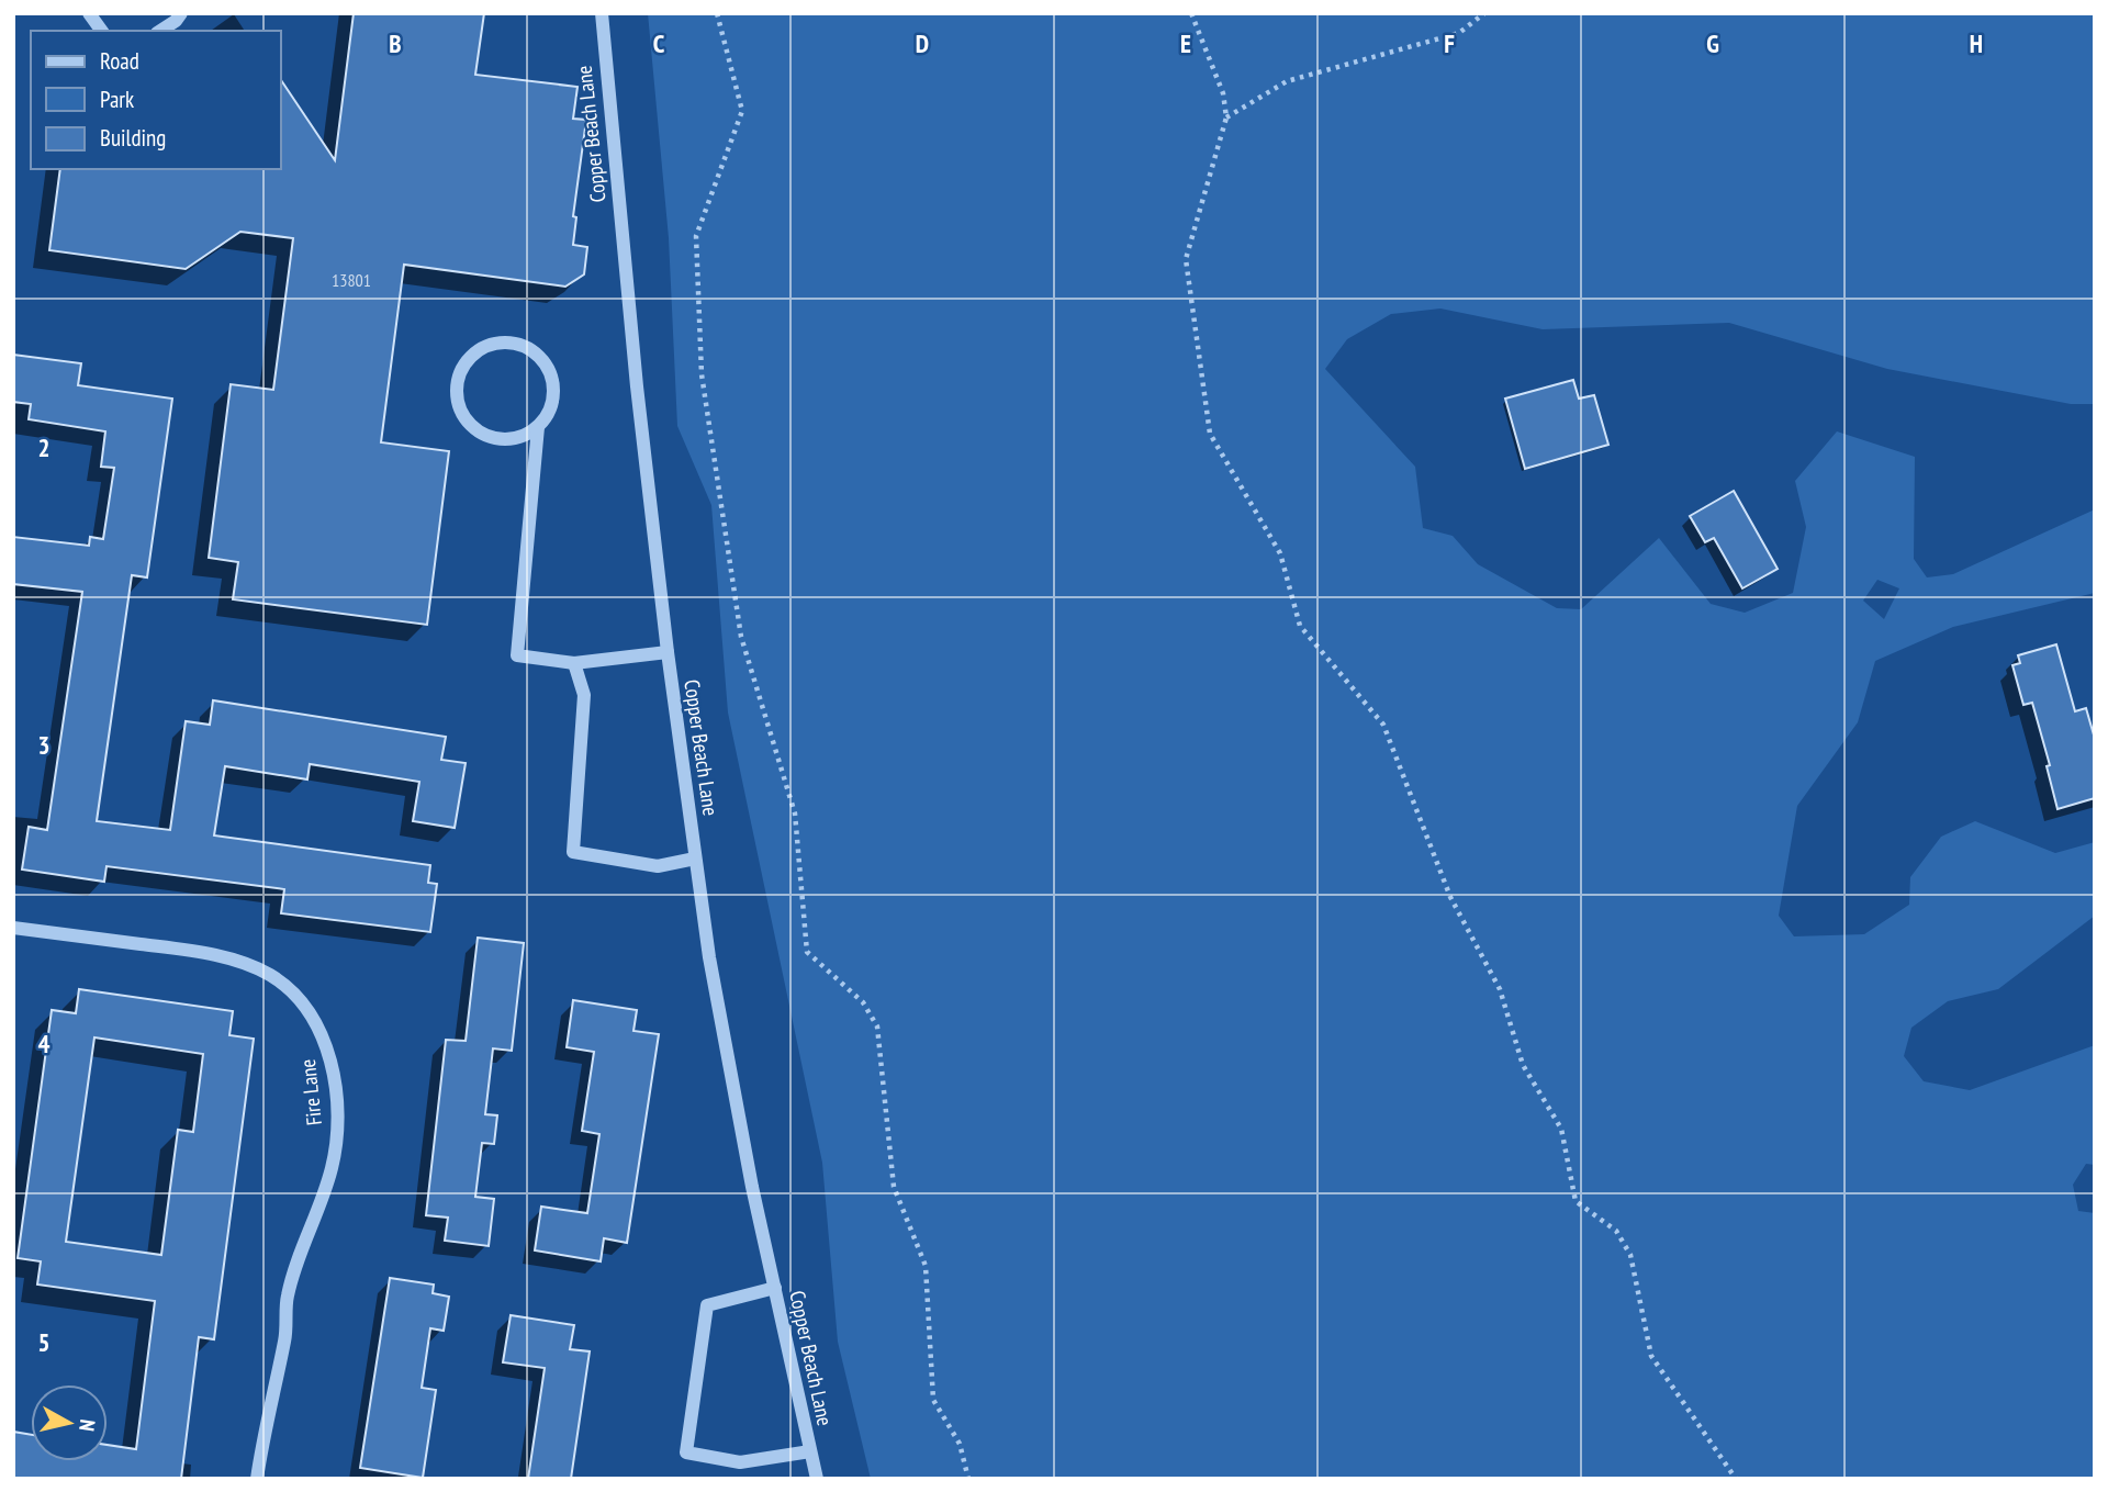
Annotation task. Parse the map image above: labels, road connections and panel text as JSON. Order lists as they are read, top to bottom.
{
  "streets": {
    "street": ["Copper Beach Lane", "Fire Lane"]
  },
  "house_numbers": ["13801"],
  "legend": ["Road", "Park", "Building"],
  "north": "right",
  "grid": {
    "columns": [
      "B",
      "C",
      "D",
      "E",
      "F",
      "G",
      "H"
    ],
    "rows": [
      "2",
      "3",
      "4",
      "5"
    ]
  }
}
